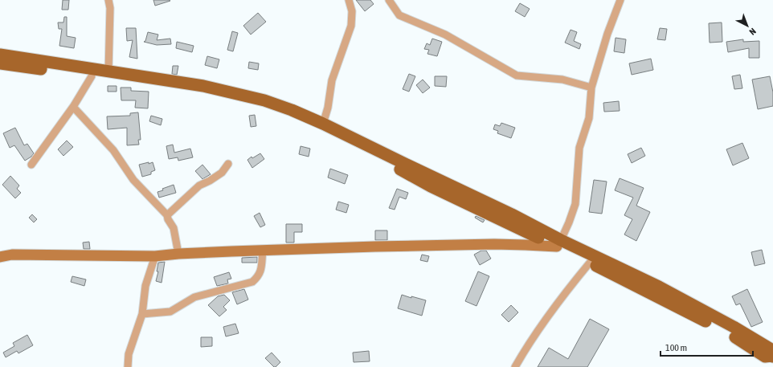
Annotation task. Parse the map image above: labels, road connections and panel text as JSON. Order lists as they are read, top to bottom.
{
  "scale_bar": "100 m",
  "north": "bottom right"
}
